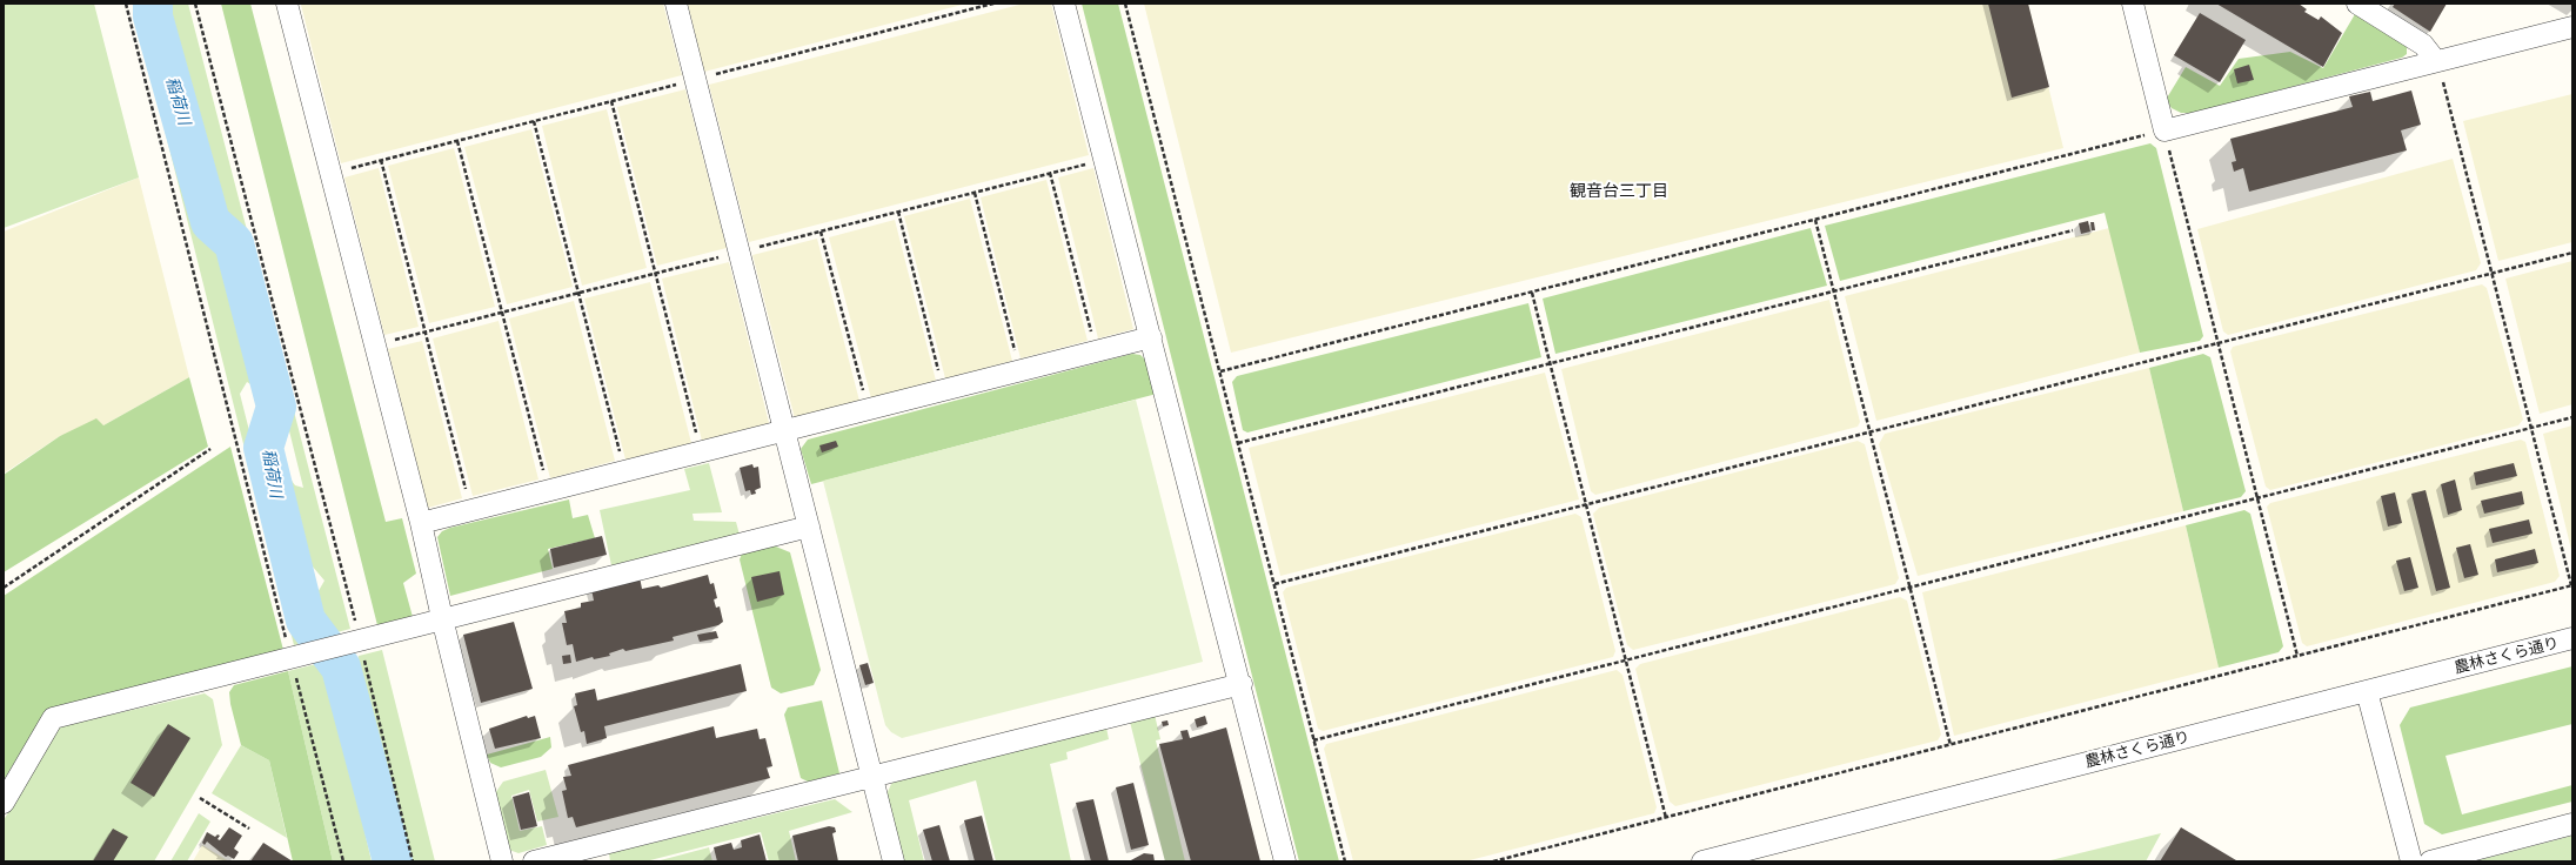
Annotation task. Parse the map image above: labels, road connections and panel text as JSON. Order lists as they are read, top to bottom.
{
  "streets": {
    "street": ["農林さくら通り"]
  },
  "districts": ["観音台三丁目"],
  "water": ["稲荷川"]
}
